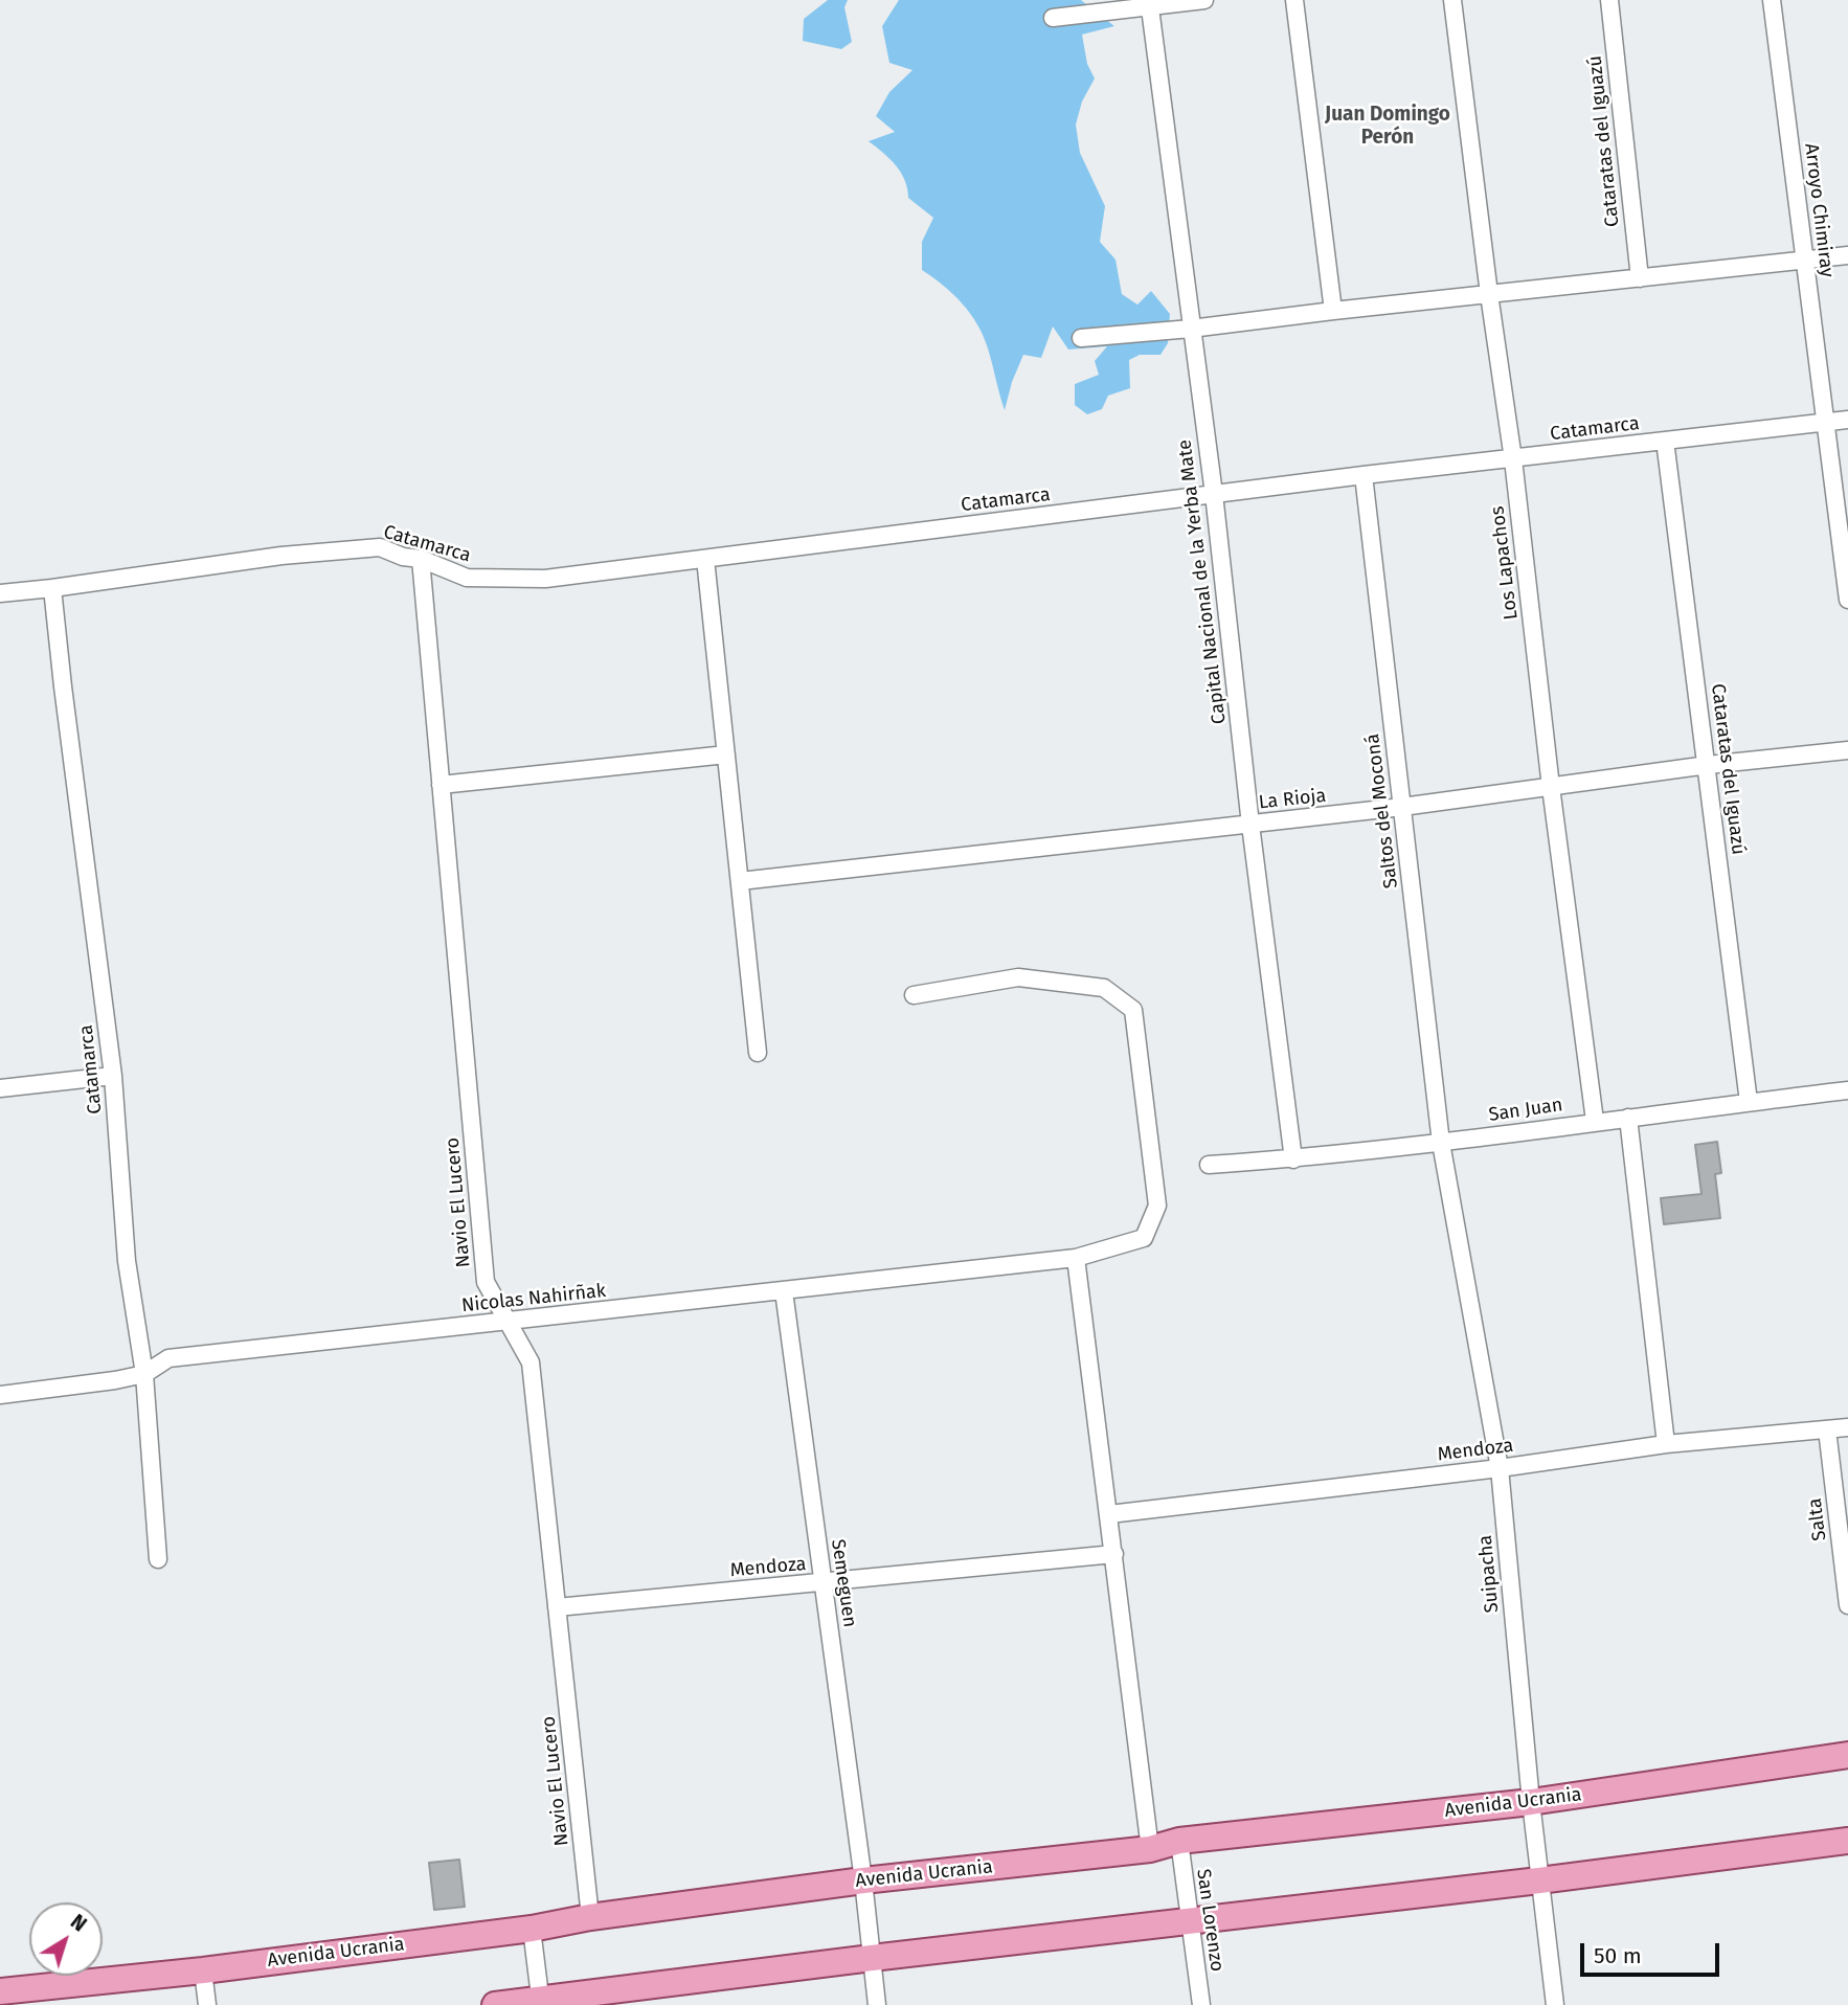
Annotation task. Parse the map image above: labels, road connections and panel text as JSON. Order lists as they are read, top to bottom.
{
  "streets": {
    "main road": ["Avenida Ucrania"],
    "street": [
      "Cataratas del Iguazú",
      "Arroyo Chimiray",
      "Catamarca",
      "Los Lapachos",
      "Capital Nacional de la Yerba Mate",
      "La Rioja",
      "Saltos del Moconá",
      "San Juan",
      "Navio El Lucero",
      "Nicolas Nahirñak",
      "Mendoza",
      "Salta",
      "Suipacha",
      "Semeguen",
      "San Lorenzo"
    ]
  },
  "crossings": [
    ["Cataratas del Iguazú", "Catamarca"],
    ["Cataratas del Iguazú", "La Rioja"],
    ["Cataratas del Iguazú", "San Juan"],
    ["Arroyo Chimiray", "Catamarca"],
    ["Catamarca", "Los Lapachos"],
    ["Catamarca", "Capital Nacional de la Yerba Mate"],
    ["Catamarca", "Saltos del Moconá"],
    ["Catamarca", "Navio El Lucero"],
    ["Catamarca", "Nicolas Nahirñak"],
    ["Los Lapachos", "La Rioja"],
    ["Los Lapachos", "San Juan"],
    ["Capital Nacional de la Yerba Mate", "La Rioja"],
    ["Capital Nacional de la Yerba Mate", "San Juan"],
    ["La Rioja", "Saltos del Moconá"],
    ["Saltos del Moconá", "San Juan"],
    ["Saltos del Moconá", "Suipacha"],
    ["San Juan", "Suipacha"],
    ["Navio El Lucero", "Nicolas Nahirñak"],
    ["Navio El Lucero", "Mendoza"],
    ["Navio El Lucero", "Avenida Ucrania"],
    ["Nicolas Nahirñak", "Semeguen"],
    ["Mendoza", "Salta"],
    ["Mendoza", "Suipacha"],
    ["Mendoza", "Semeguen"],
    ["Suipacha", "Avenida Ucrania"],
    ["Semeguen", "Avenida Ucrania"],
    ["Avenida Ucrania", "San Lorenzo"]
  ],
  "districts": ["Juan Domingo Perón"],
  "scale_bar": "50 m",
  "north": "top right"
}
